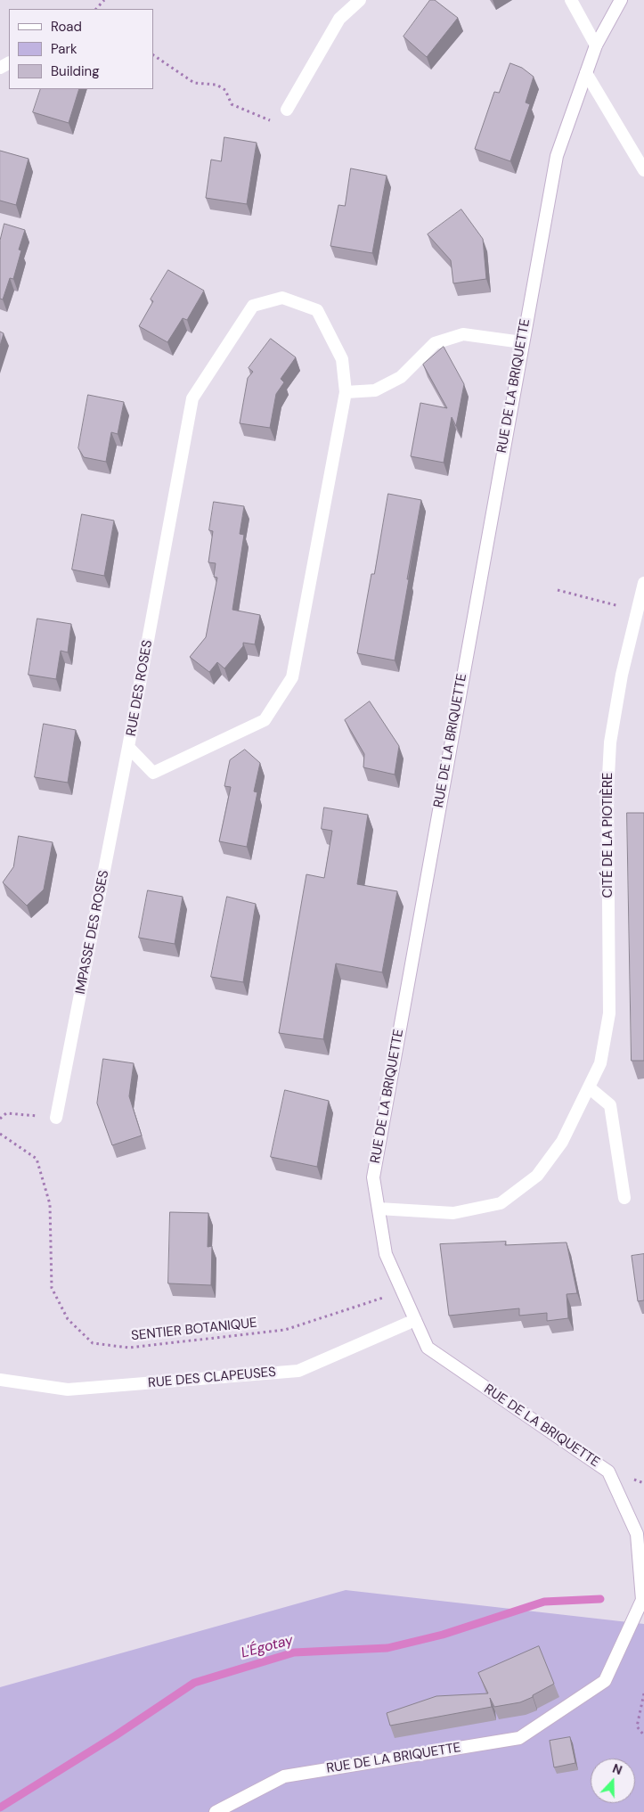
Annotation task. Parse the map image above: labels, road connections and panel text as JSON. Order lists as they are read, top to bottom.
{
  "streets": {
    "street": [
      "RUE DE LA BRIQUETTE",
      "RUE DES ROSES",
      "CITÉ DE LA PIOTIÈRE",
      "IMPASSE DES ROSES",
      "RUE DES CLAPEUSES"
    ],
    "path": ["SENTIER BOTANIQUE"]
  },
  "crossings": [
    ["RUE DE LA BRIQUETTE", "CITÉ DE LA PIOTIÈRE"],
    ["RUE DE LA BRIQUETTE", "SENTIER BOTANIQUE"],
    ["RUE DE LA BRIQUETTE", "RUE DES CLAPEUSES"],
    ["RUE DES ROSES", "IMPASSE DES ROSES"]
  ],
  "water": ["L'Égotay"],
  "legend": ["Road", "Park", "Building"],
  "north": "top"
}
